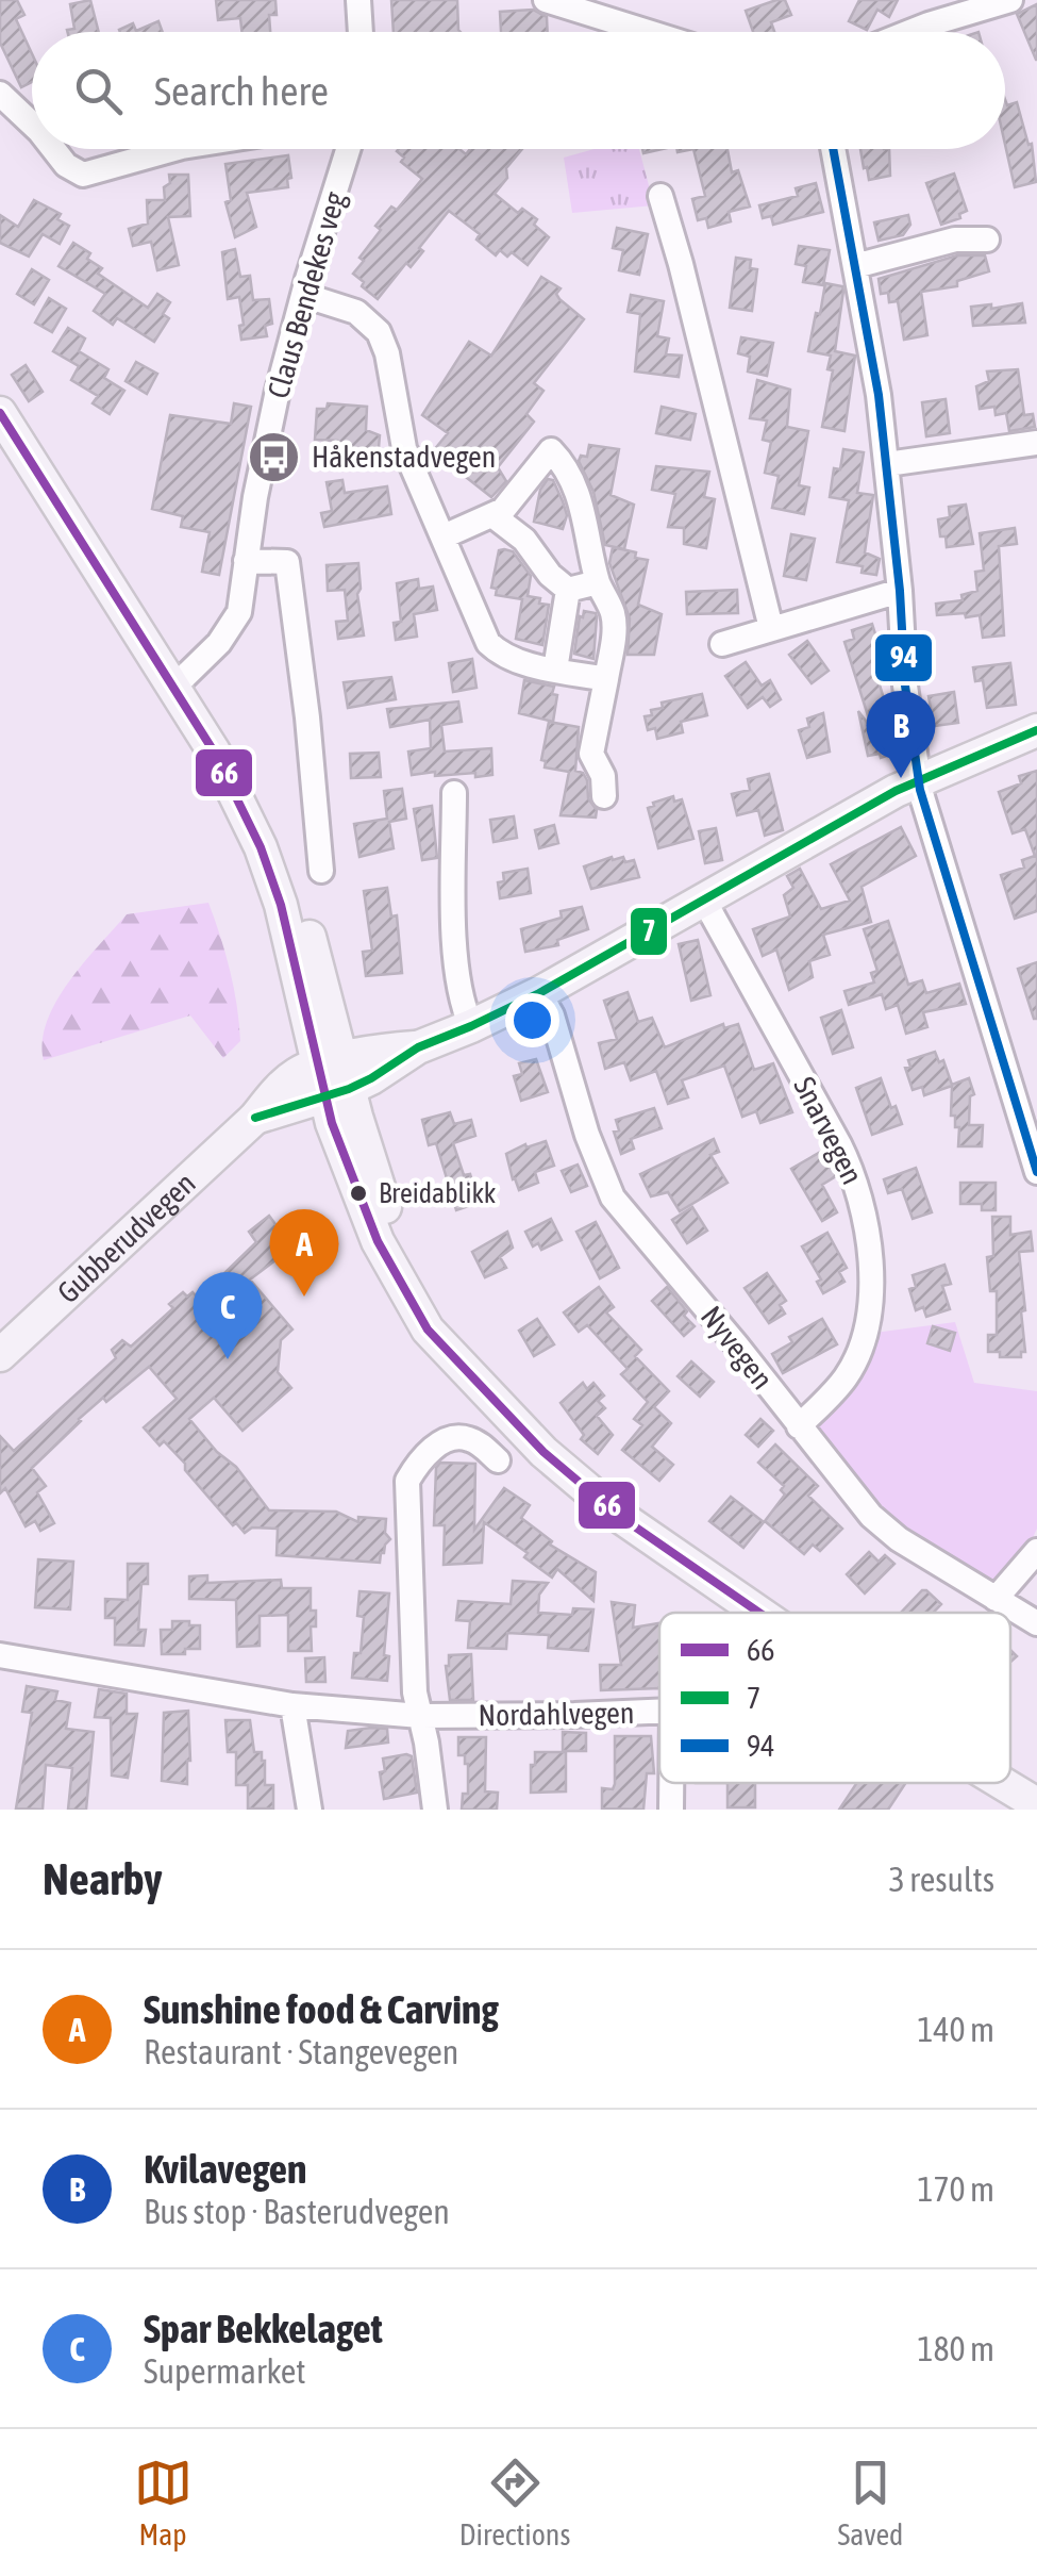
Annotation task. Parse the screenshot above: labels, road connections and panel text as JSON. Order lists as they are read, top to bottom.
{
  "streets": {
    "main road": ["Gubberudvegen"],
    "street": [
      "Claus Bendekes veg",
      "Snarvegen",
      "Nyvegen",
      "Nordahlvegen"
    ]
  },
  "crossings": [
    ["Snarvegen", "Gubberudvegen"],
    ["Snarvegen", "Nyvegen"],
    ["Gubberudvegen", "Nyvegen"]
  ],
  "places": {
    "bus stop": ["Håkenstadvegen"],
    "other": ["Breidablikk"]
  },
  "lines": ["transit line 94", "transit line 66", "transit line 7"],
  "legend": ["66", "7", "94"],
  "page": {
    "search": "Search here",
    "pins": ["B", "A", "C"],
    "heading": ["Nearby", "3 results"],
    "list": [
      {
        "mark": "A",
        "name": "Sunshine food & Carving",
        "note": "Restaurant · Stangevegen",
        "value": "140 m"
      },
      {
        "mark": "B",
        "name": "Kvilavegen",
        "note": "Bus stop · Basterudvegen",
        "value": "170 m"
      },
      {
        "mark": "C",
        "name": "Spar Bekkelaget",
        "note": "Supermarket",
        "value": "180 m"
      }
    ],
    "nav": ["Map", "Directions", "Saved"]
  }
}
